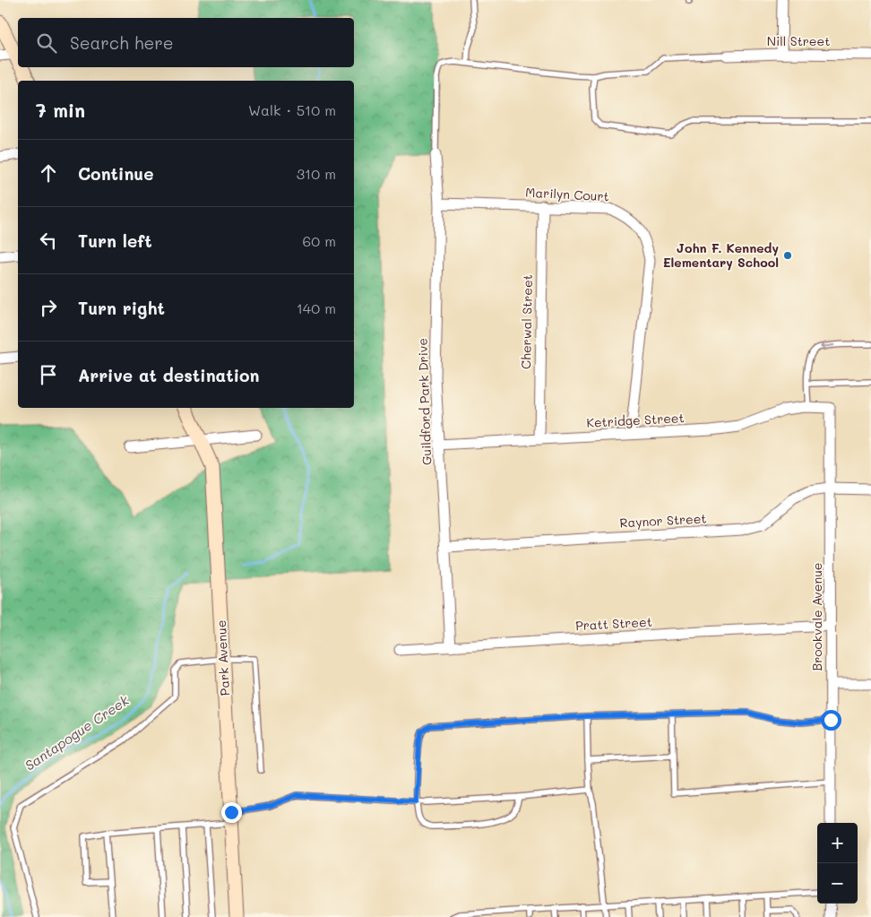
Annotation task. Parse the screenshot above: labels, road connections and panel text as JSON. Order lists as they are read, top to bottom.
{
  "streets": {
    "street": [
      "Nill Street",
      "Marilyn Court",
      "Cherwal Street",
      "Guildford Park Drive",
      "Ketridge Street",
      "Raynor Street",
      "Brookvale Avenue",
      "Pratt Street",
      "Park Avenue"
    ]
  },
  "crossings": [
    ["Marilyn Court", "Cherwal Street"],
    ["Marilyn Court", "Guildford Park Drive"],
    ["Marilyn Court", "Ketridge Street"],
    ["Cherwal Street", "Ketridge Street"],
    ["Guildford Park Drive", "Ketridge Street"],
    ["Guildford Park Drive", "Raynor Street"],
    ["Guildford Park Drive", "Pratt Street"],
    ["Ketridge Street", "Brookvale Avenue"],
    ["Raynor Street", "Brookvale Avenue"],
    ["Brookvale Avenue", "Pratt Street"]
  ],
  "water": ["Santapogue Creek"],
  "places": ["John F. Kennedy Elementary School"],
  "page": {
    "search": "Search here",
    "heading": ["7 min", "Walk · 510 m"],
    "list": [
      ["Continue", "310 m"],
      ["Turn left", "60 m"],
      ["Turn right", "140 m"],
      "Arrive at destination"
    ],
    "map_buttons": ["+", "−"]
  }
}
